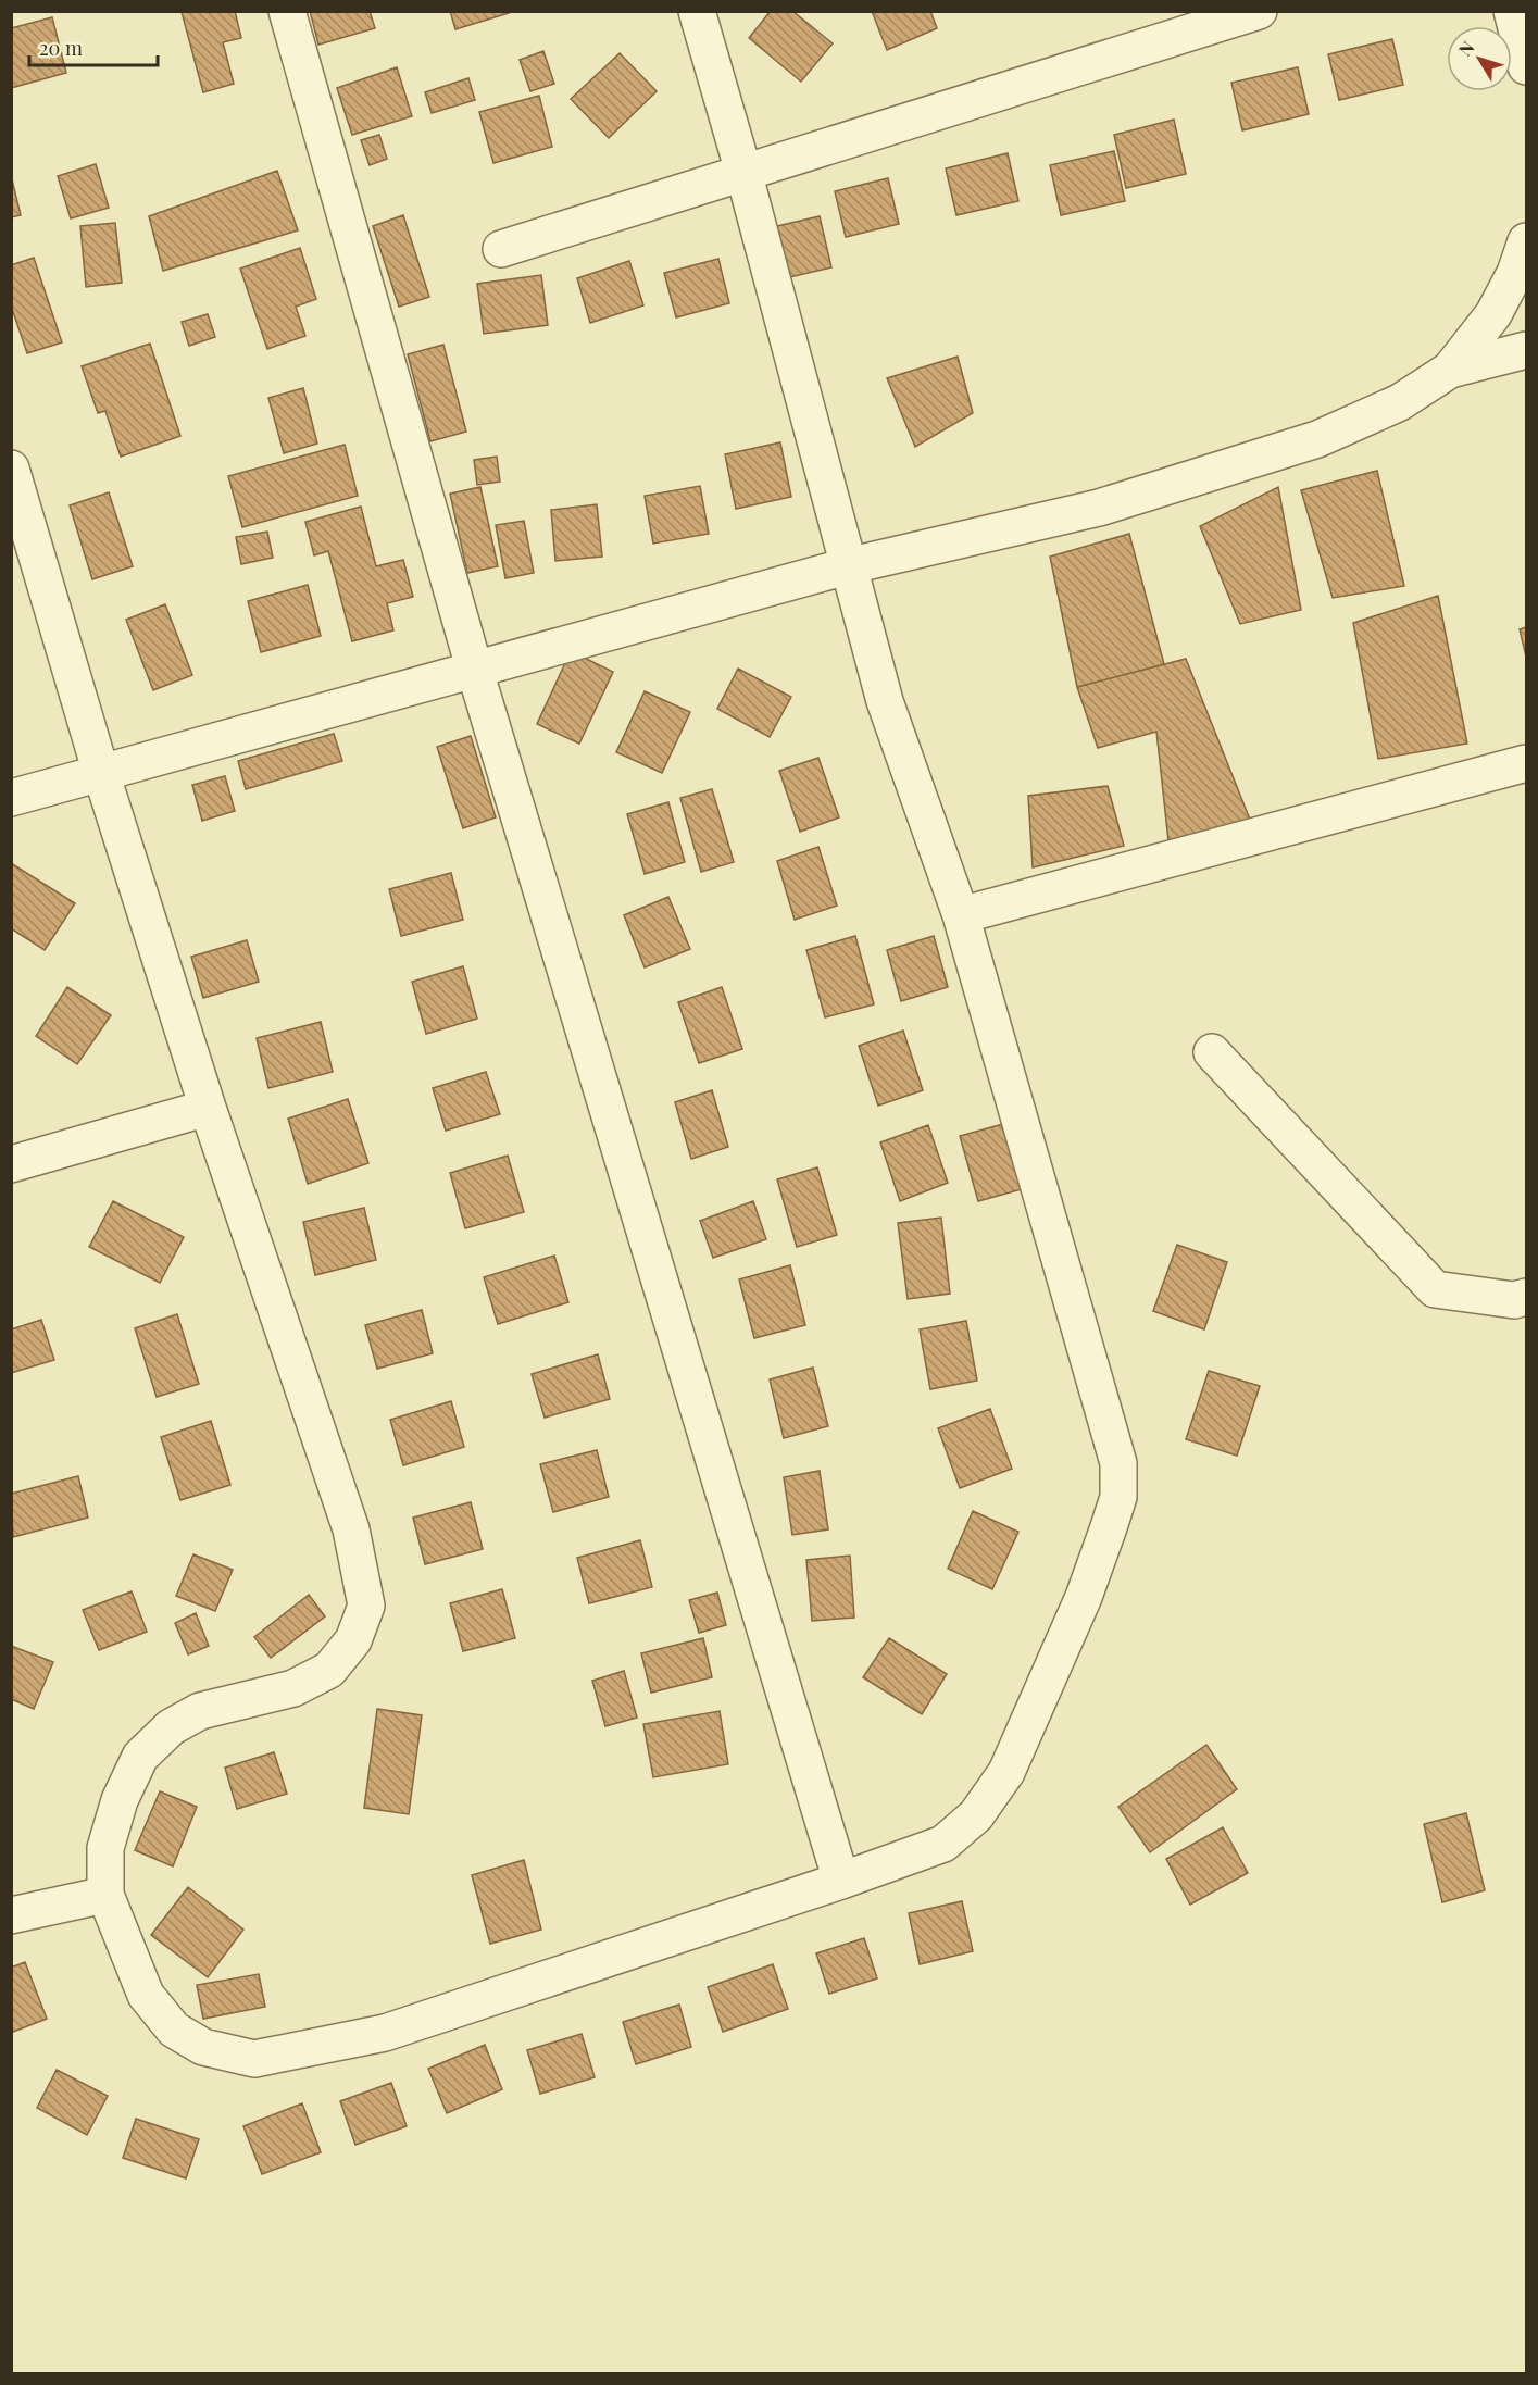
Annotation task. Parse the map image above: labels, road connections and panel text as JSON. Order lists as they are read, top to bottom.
{
  "scale_bar": "20 m",
  "north": "top left"
}
